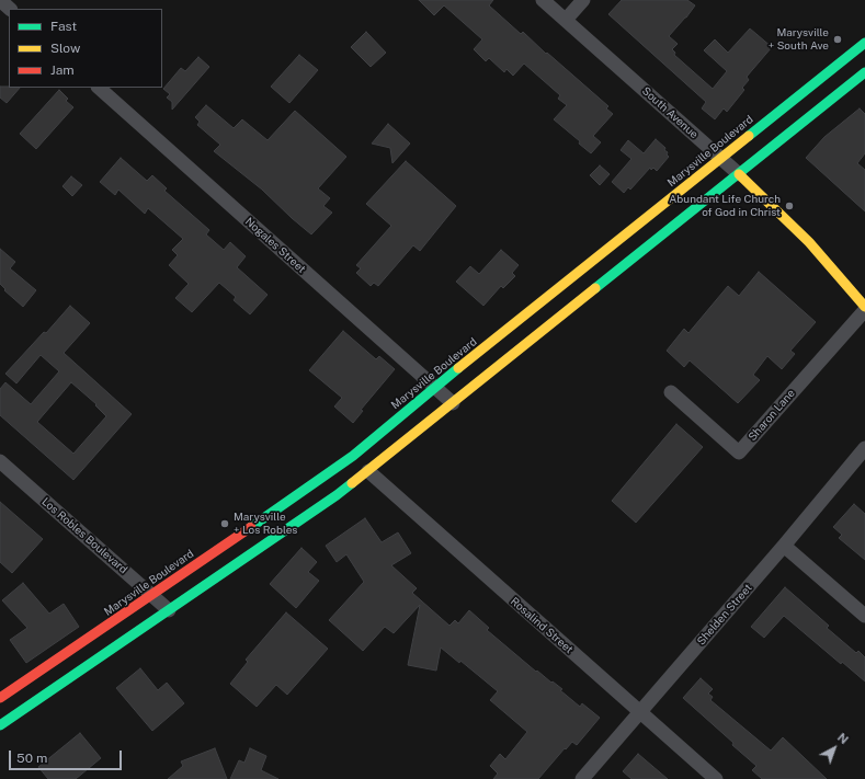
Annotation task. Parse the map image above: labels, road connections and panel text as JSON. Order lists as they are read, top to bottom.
{
  "streets": {
    "main road": ["South Avenue", "Marysville Boulevard"],
    "street": [
      "Nogales Street",
      "Sharon Lane",
      "Los Robles Boulevard",
      "Shelden Street",
      "Rosalind Street"
    ]
  },
  "crossings": [
    ["South Avenue", "Marysville Boulevard"],
    ["South Avenue", "Sharon Lane"],
    ["Marysville Boulevard", "Nogales Street"],
    ["Marysville Boulevard", "Los Robles Boulevard"],
    ["Marysville Boulevard", "Rosalind Street"],
    ["Shelden Street", "Rosalind Street"]
  ],
  "places": ["Marysville + South Ave", "Abundant Life Church of God in Christ", "Marysville + Los Robles"],
  "legend": ["Fast", "Slow", "Jam"],
  "scale_bar": "50 m",
  "north": "top right"
}
